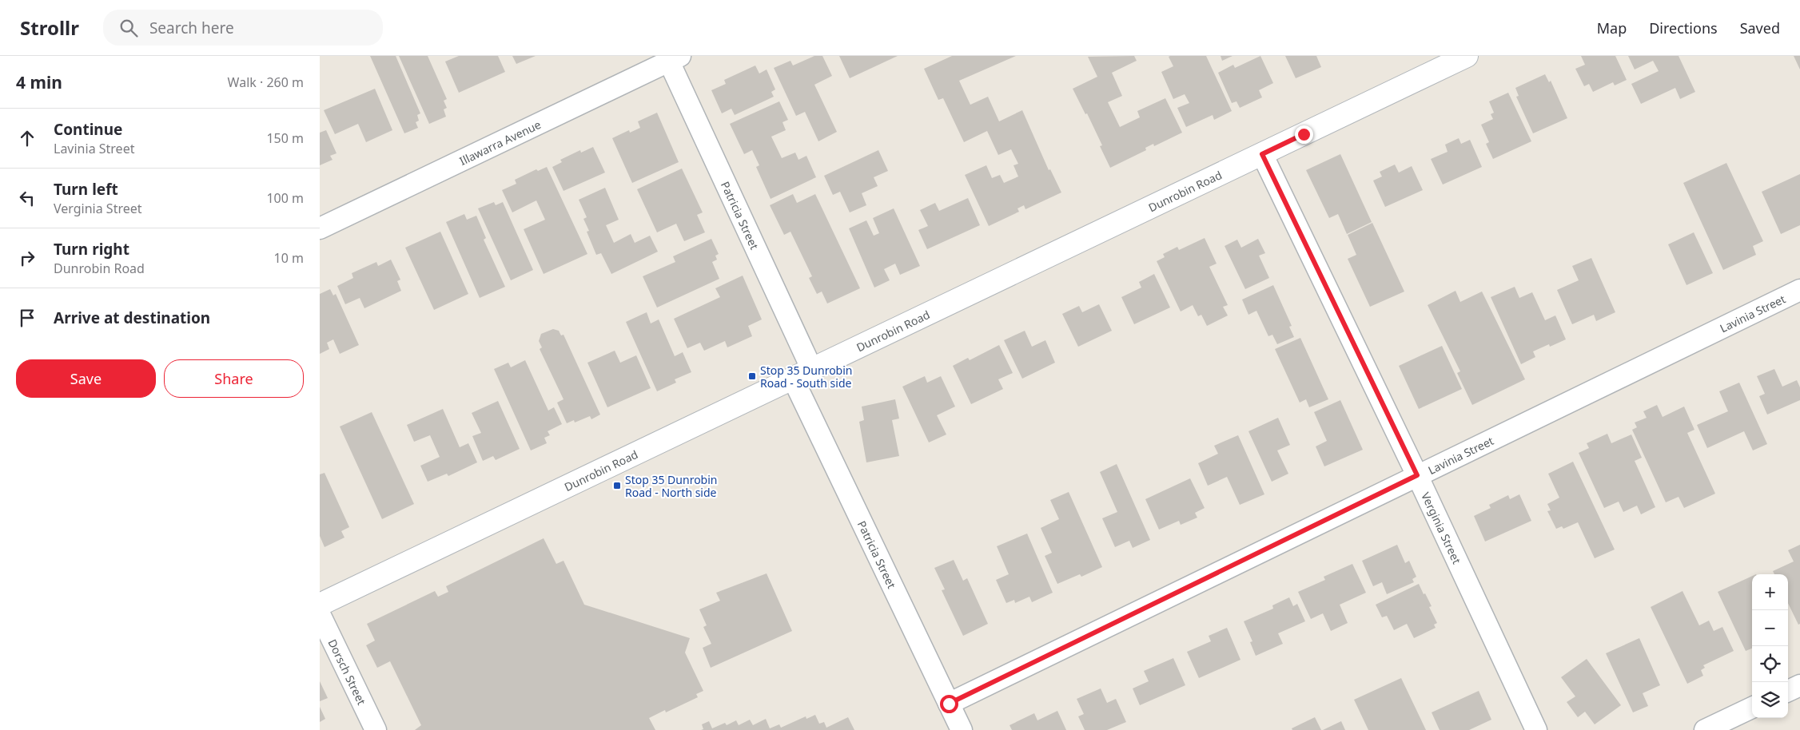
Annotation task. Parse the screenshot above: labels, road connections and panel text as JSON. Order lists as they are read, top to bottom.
{
  "streets": {
    "street": [
      "Illawarra Avenue",
      "Dunrobin Road",
      "Patricia Street",
      "Lavinia Street",
      "Verginia Street",
      "Dorsch Street"
    ]
  },
  "crossings": [
    ["Illawarra Avenue", "Patricia Street"],
    ["Dunrobin Road", "Patricia Street"],
    ["Dunrobin Road", "Verginia Street"],
    ["Patricia Street", "Lavinia Street"],
    ["Lavinia Street", "Verginia Street"]
  ],
  "places": {
    "transit": ["Stop 35 Dunrobin Road - South side", "Stop 35 Dunrobin Road - North side"]
  },
  "page": {
    "header": "Strollr",
    "search": "Search here",
    "nav": ["Map", "Directions", "Saved"],
    "heading": ["4 min", "Walk · 260 m"],
    "list": [
      ["Continue", "Lavinia Street", "150 m"],
      ["Turn left", "Verginia Street", "100 m"],
      ["Turn right", "Dunrobin Road", "10 m"],
      "Arrive at destination"
    ],
    "buttons": ["Save", "Share"],
    "map_buttons": ["+", "−"]
  }
}
